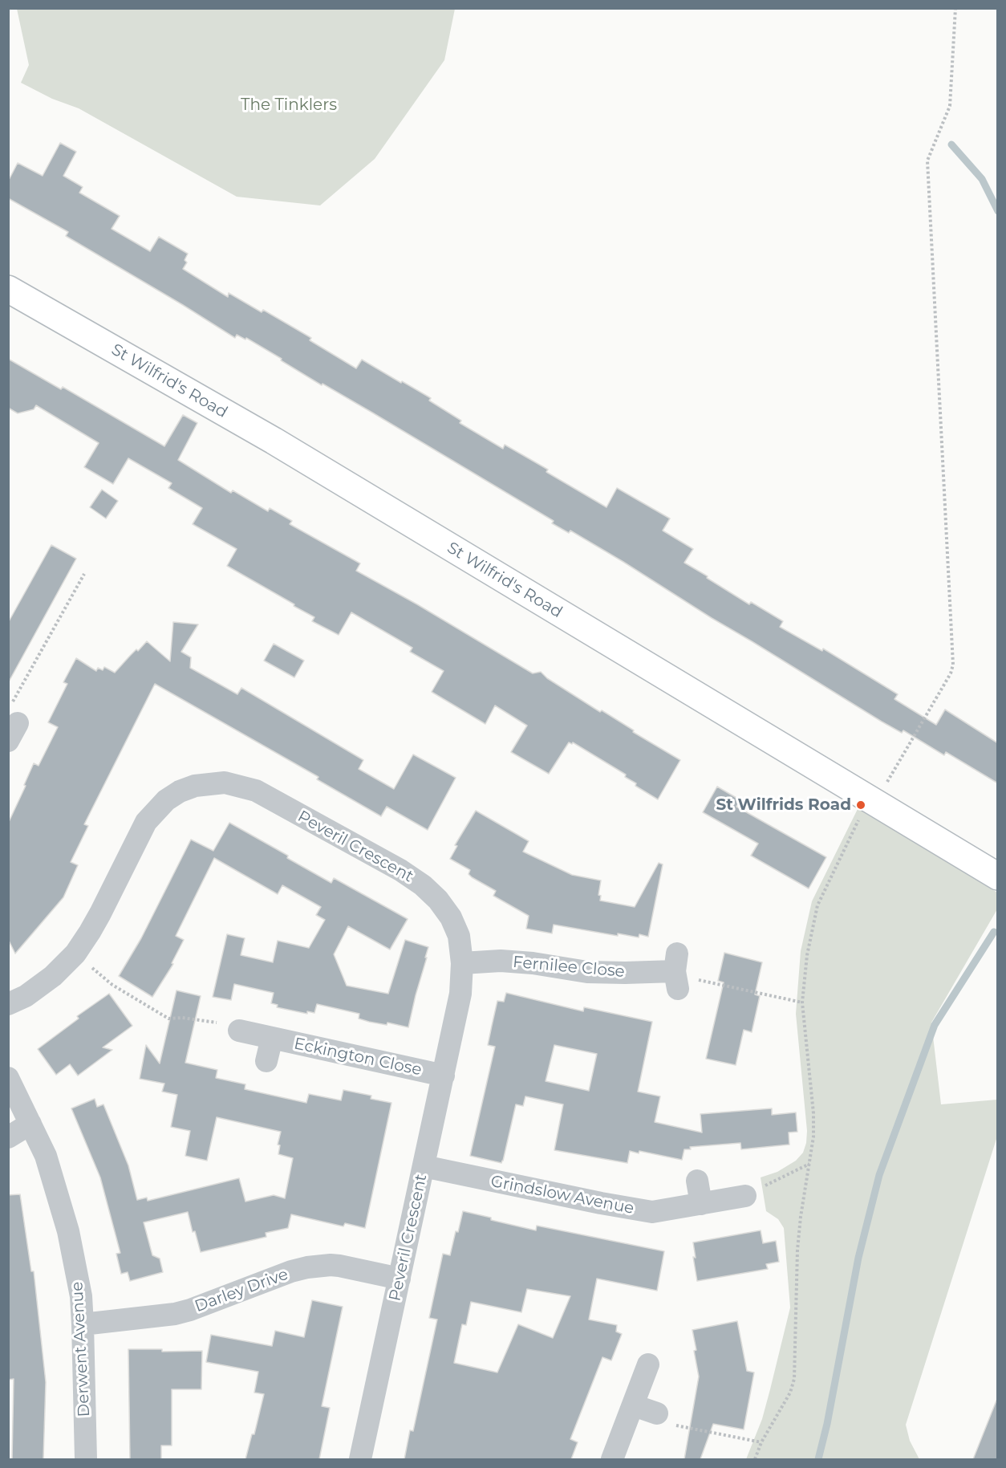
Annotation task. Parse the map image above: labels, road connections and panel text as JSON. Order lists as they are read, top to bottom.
{
  "streets": {
    "street": [
      "St Wilfrid's Road",
      "Peveril Crescent",
      "Fernilee Close",
      "Eckington Close",
      "Grindslow Avenue",
      "Darley Drive",
      "Derwent Avenue"
    ]
  },
  "crossings": [
    ["Peveril Crescent", "Fernilee Close"],
    ["Peveril Crescent", "Eckington Close"],
    ["Peveril Crescent", "Grindslow Avenue"],
    ["Peveril Crescent", "Darley Drive"],
    ["Darley Drive", "Derwent Avenue"]
  ],
  "parks": ["The Tinklers"],
  "places": ["St Wilfrids Road"]
}
